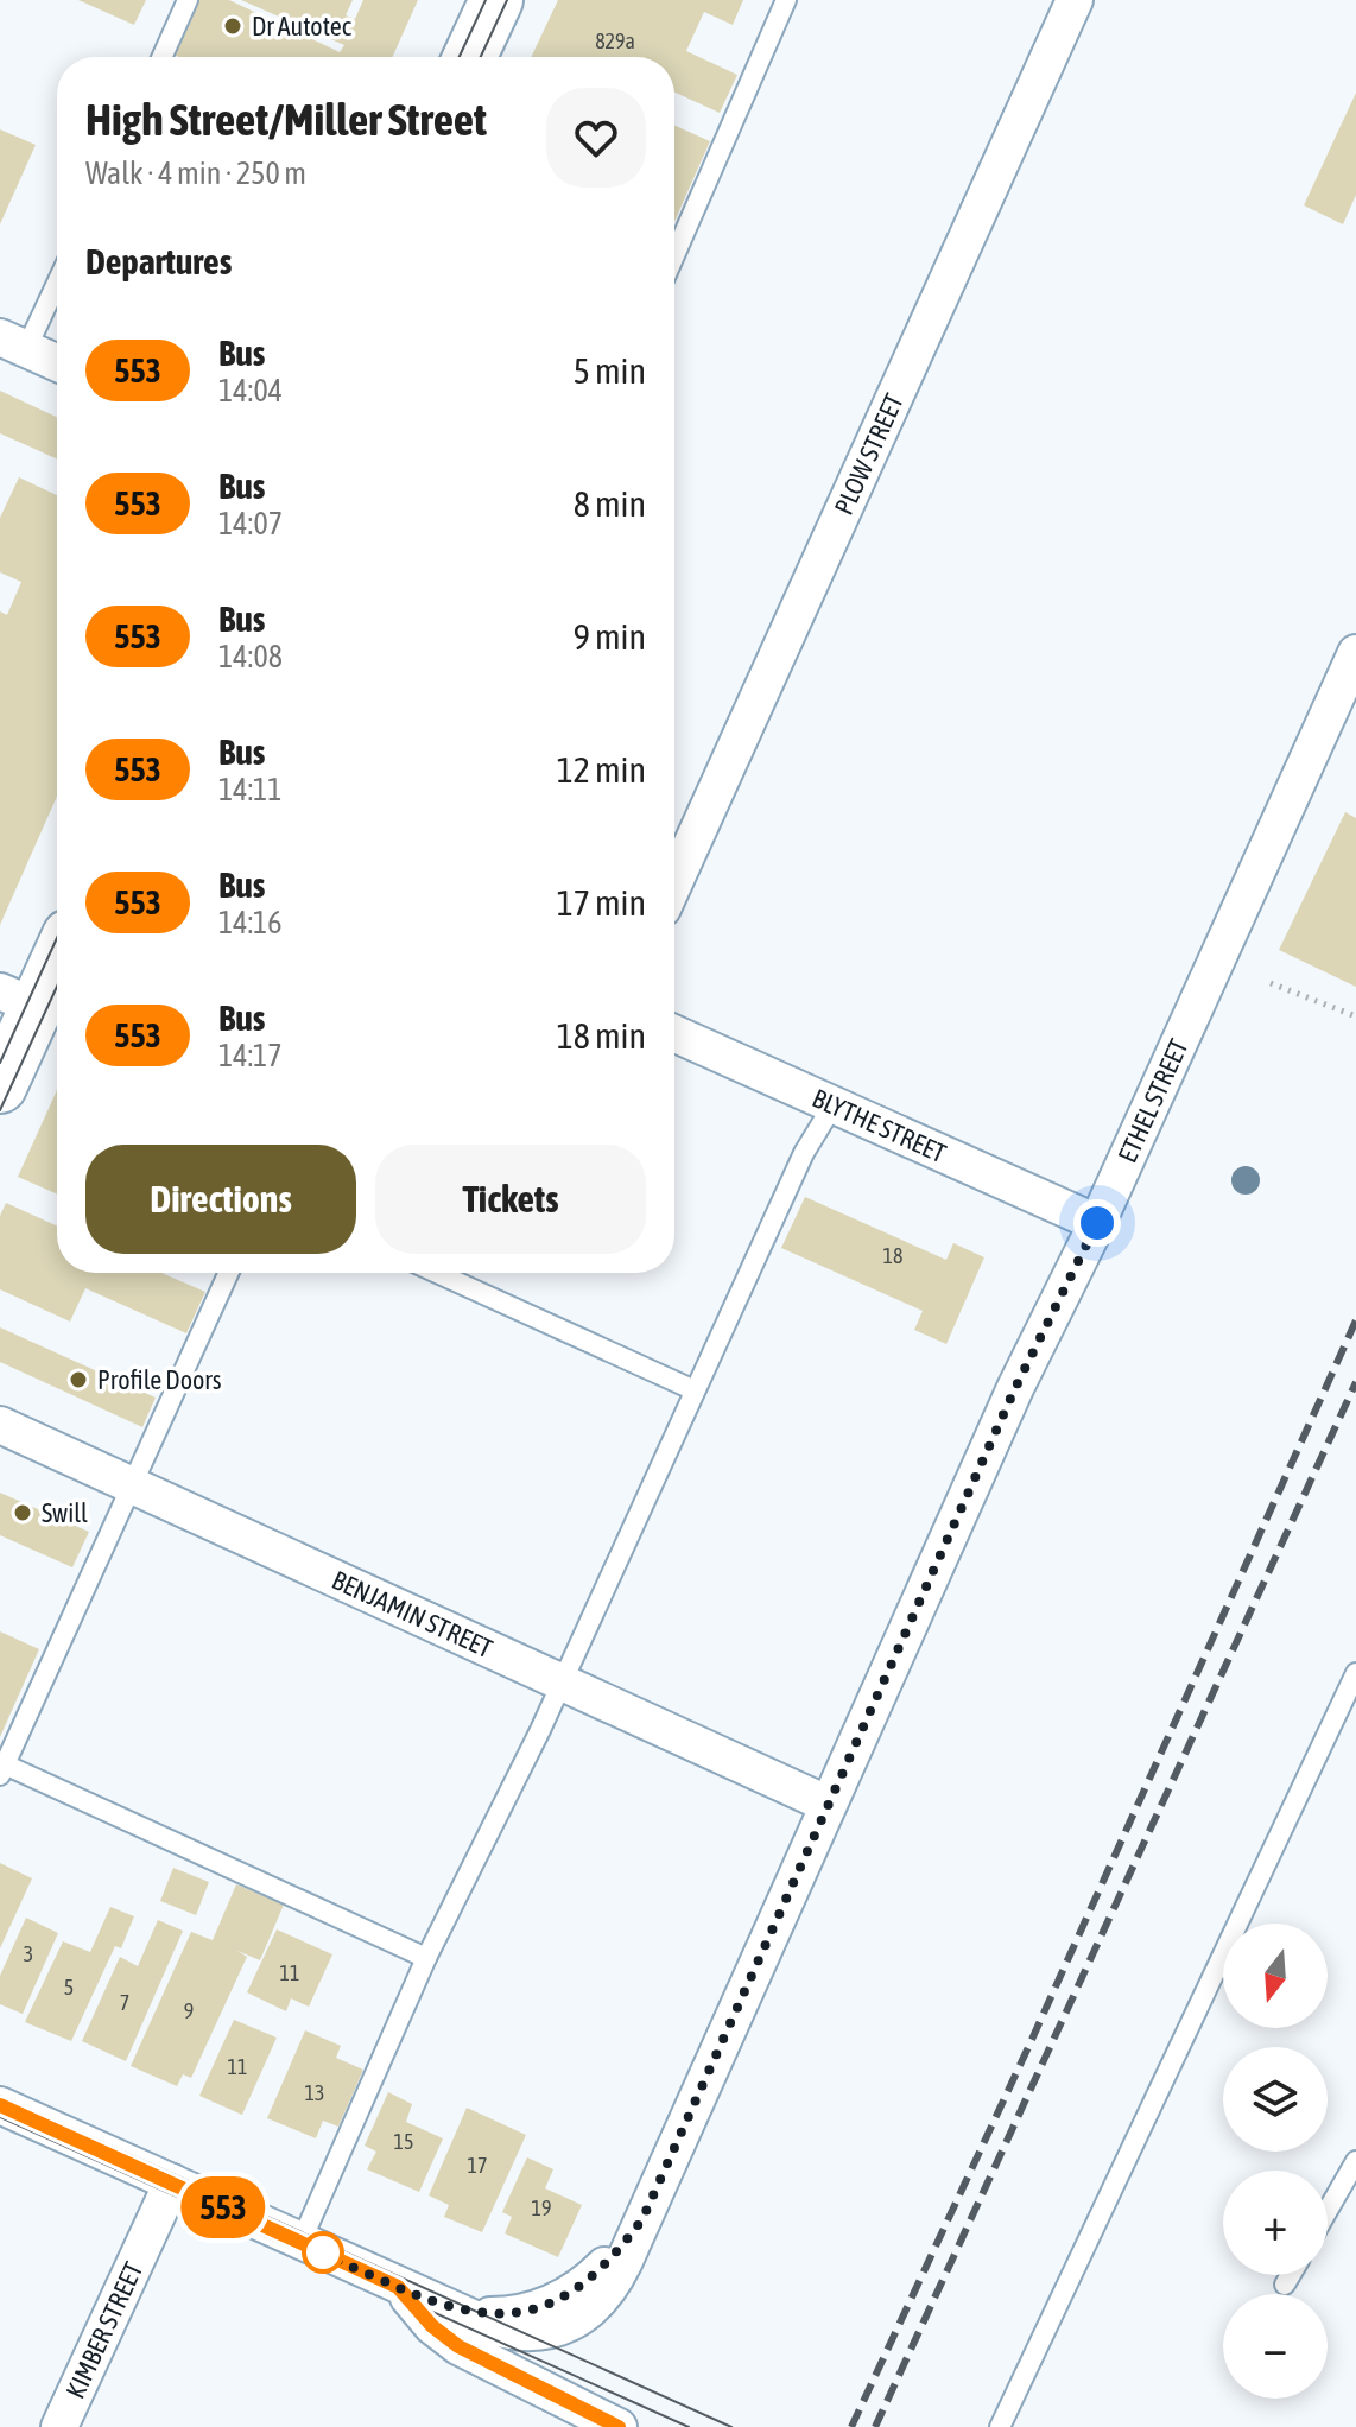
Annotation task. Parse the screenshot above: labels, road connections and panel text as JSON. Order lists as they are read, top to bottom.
{
  "streets": {
    "street": [
      "PLOW STREET",
      "ETHEL STREET",
      "BLYTHE STREET",
      "BENJAMIN STREET",
      "KIMBER STREET"
    ]
  },
  "crossings": [
    ["ETHEL STREET", "BLYTHE STREET"],
    ["ETHEL STREET", "BENJAMIN STREET"]
  ],
  "places": ["Dr Autotec", "Profile Doors", "Swill"],
  "lines": ["bus line 553"],
  "house_numbers": [
    "829a",
    "18",
    "3",
    "11",
    "5",
    "7",
    "9",
    "11",
    "13",
    "15",
    "17",
    "19"
  ],
  "north": "bottom",
  "page": {
    "on_map": "553",
    "heading": [
      ["High Street/Miller Street", "Walk · 4 min · 250 m"],
      "Departures"
    ],
    "list": [
      {
        "mark": "553",
        "name": "Bus",
        "note": "14:04",
        "value": "5 min"
      },
      {
        "mark": "553",
        "name": "Bus",
        "note": "14:07",
        "value": "8 min"
      },
      {
        "mark": "553",
        "name": "Bus",
        "note": "14:08",
        "value": "9 min"
      },
      {
        "mark": "553",
        "name": "Bus",
        "note": "14:11",
        "value": "12 min"
      },
      {
        "mark": "553",
        "name": "Bus",
        "note": "14:16",
        "value": "17 min"
      },
      {
        "mark": "553",
        "name": "Bus",
        "note": "14:17",
        "value": "18 min"
      }
    ],
    "buttons": ["Directions", "Tickets"],
    "map_buttons": ["+", "−"]
  }
}
